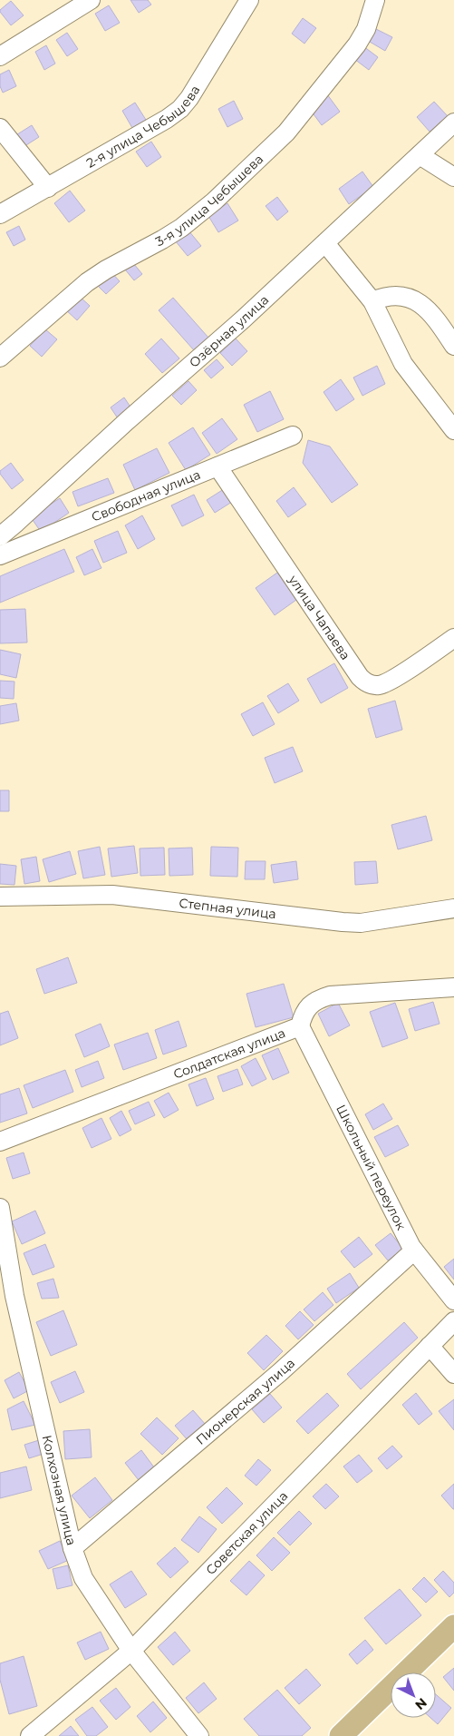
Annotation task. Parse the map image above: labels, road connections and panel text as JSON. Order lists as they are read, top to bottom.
{
  "streets": {
    "street": [
      "2-я улица Чебышева",
      "3-я улица Чебышева",
      "Озёрная улица",
      "Свободная улица",
      "улица Чапаева",
      "Степная улица",
      "Солдатская улица",
      "Школьный переулок",
      "Пионерская улица",
      "Колхозная улица",
      "Советская улица"
    ]
  },
  "crossings": [
    ["Свободная улица", "улица Чапаева"],
    ["Солдатская улица", "Школьный переулок"],
    ["Школьный переулок", "Пионерская улица"],
    ["Пионерская улица", "Колхозная улица"],
    ["Колхозная улица", "Советская улица"]
  ],
  "north": "bottom right"
}
